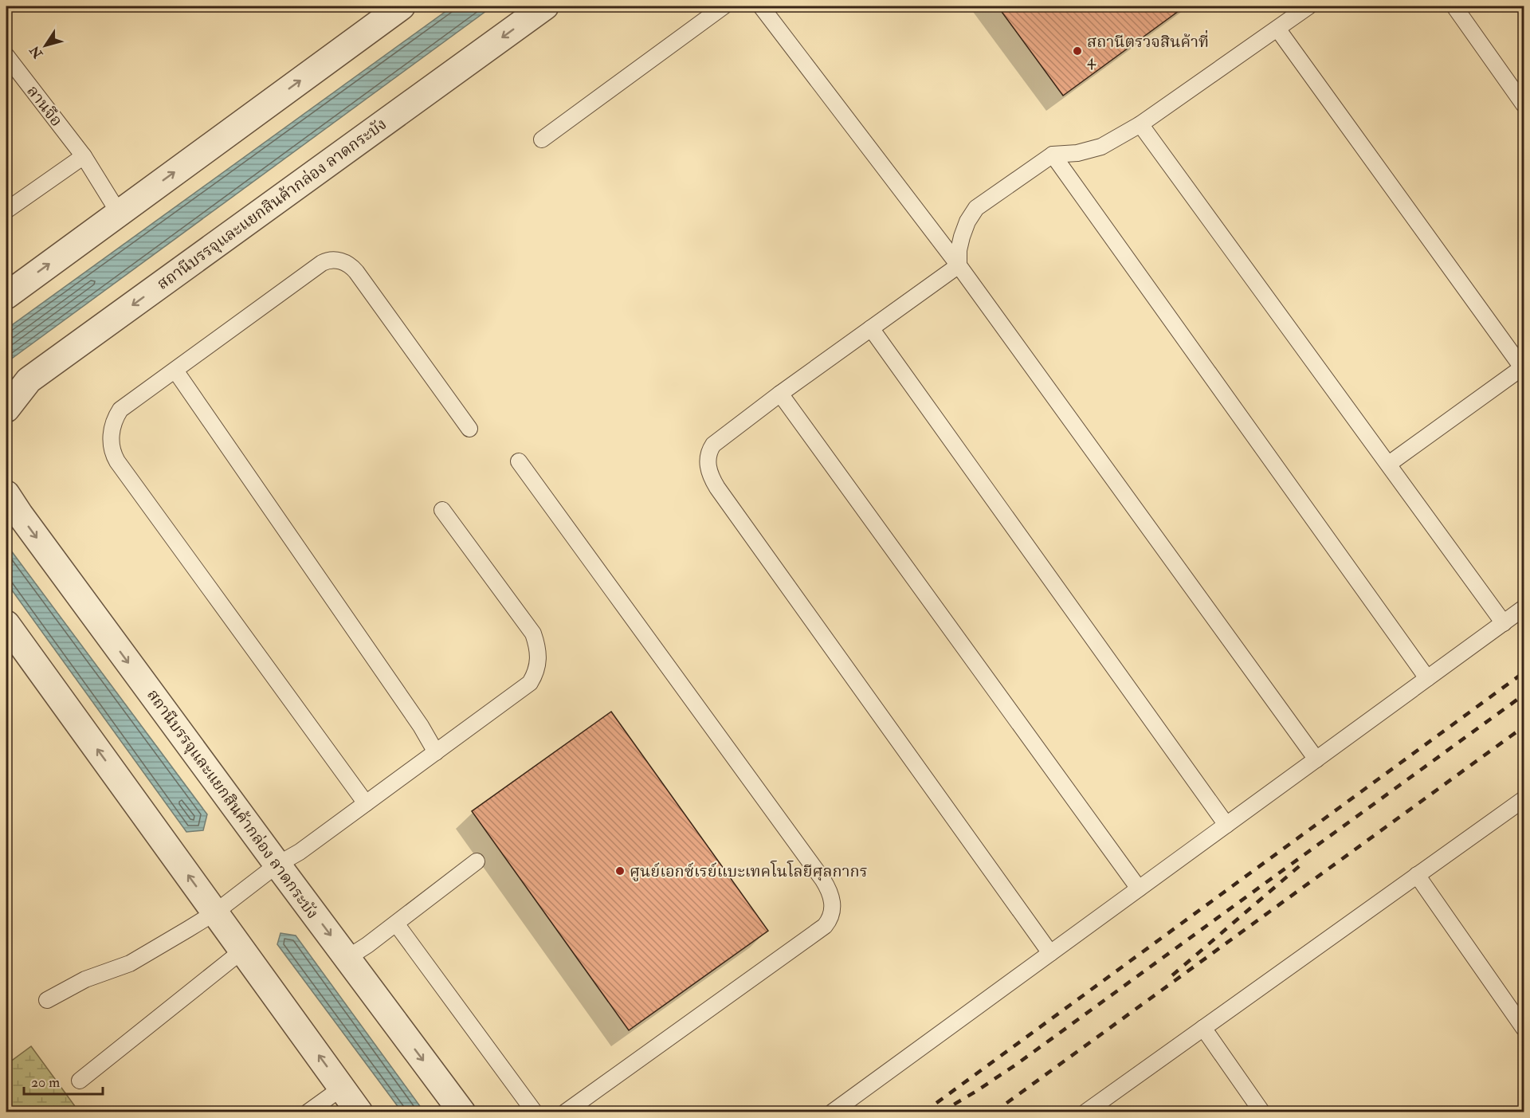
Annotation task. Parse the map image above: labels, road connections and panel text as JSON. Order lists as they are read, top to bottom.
{
  "streets": {
    "street": ["สถานีบรรจุและแยกสินค้ากล่อง ลาดกระบัง"],
    "lane": ["ลานจือ"]
  },
  "places": ["สถานีตรวจสินค้าที่ 4", "ศูนย์เอกซ์เรย์แบะเทคโนโลยีศุลกากร"],
  "scale_bar": "20 m",
  "north": "bottom left"
}
